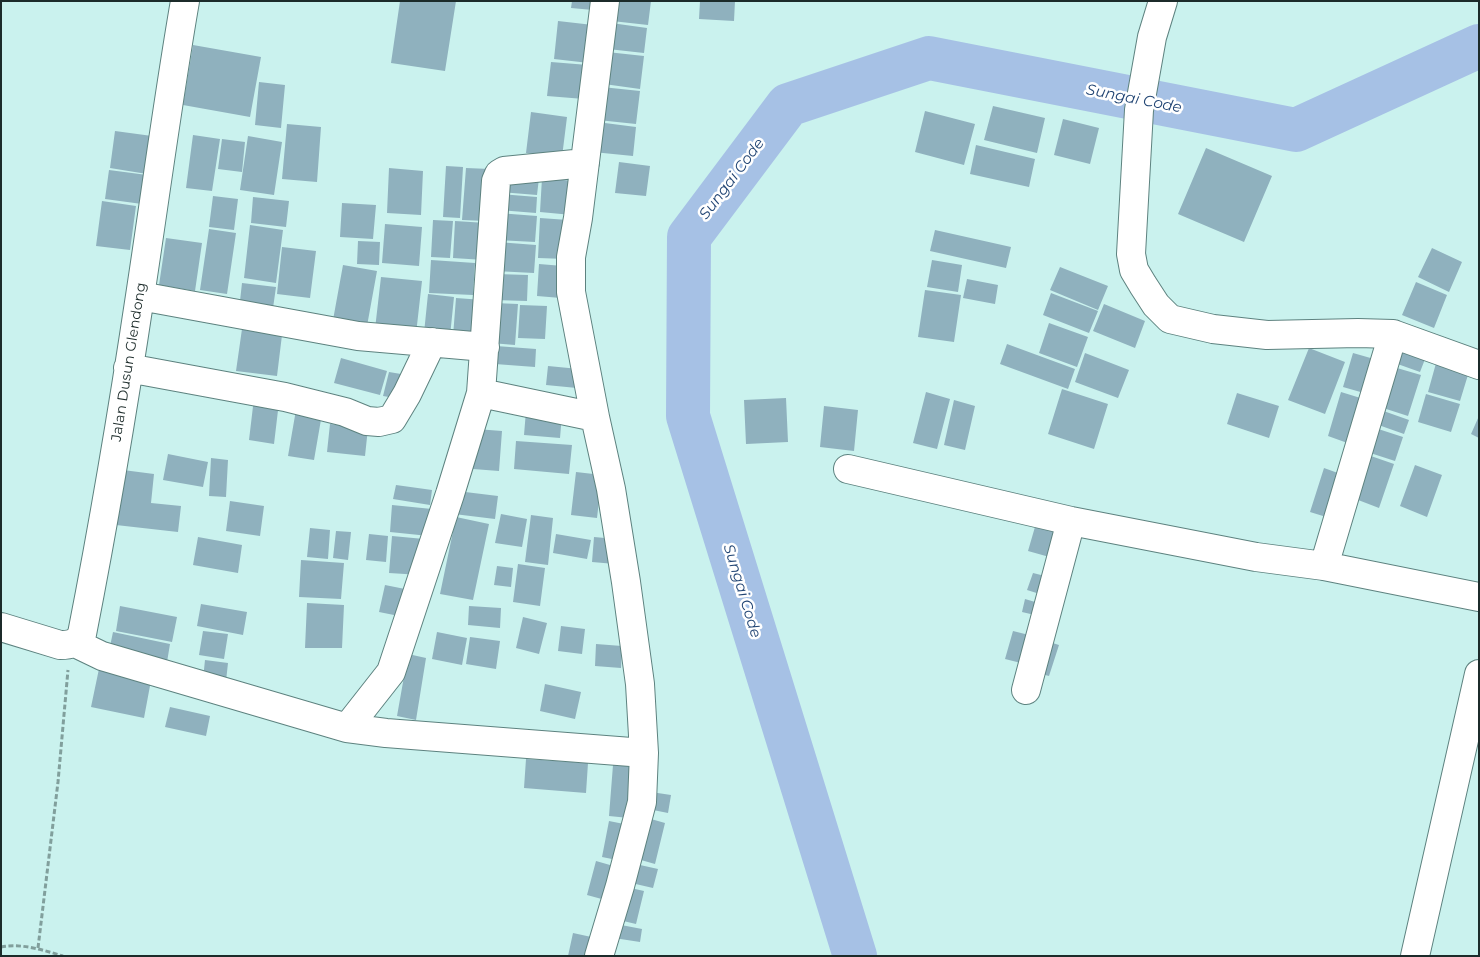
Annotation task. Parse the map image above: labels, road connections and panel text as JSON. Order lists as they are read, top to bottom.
{
  "streets": {
    "street": ["Jalan Dusun Glendong"]
  },
  "water": ["Sungai Code"]
}
